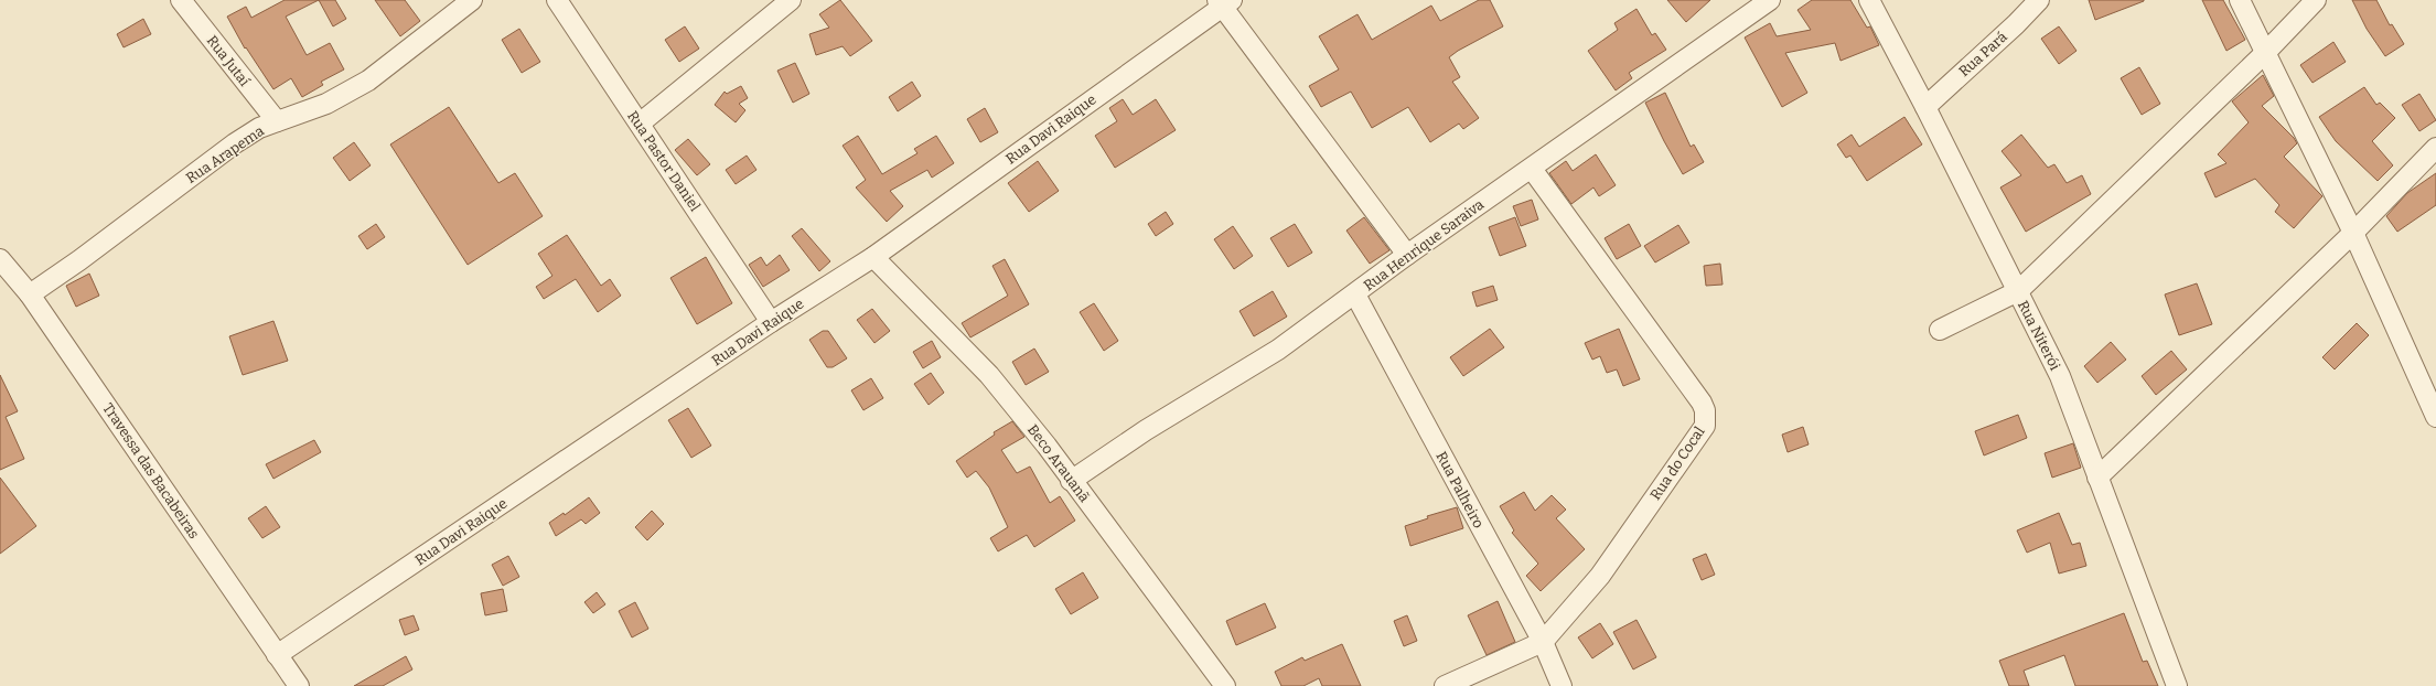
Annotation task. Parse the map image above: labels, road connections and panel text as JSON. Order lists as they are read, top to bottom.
{
  "streets": {
    "street": [
      "Rua Pará",
      "Rua Jutaí",
      "Rua Davi Raique",
      "Rua Arapema",
      "Rua Pastor Daniel",
      "Rua Henrique Saraiva",
      "Rua Niterói",
      "Beco Arauanã",
      "Rua do Cocal",
      "Travessa das Bacabeiras",
      "Rua Palheiro"
    ]
  },
  "crossings": [
    ["Rua Pará", "Rua Niterói"],
    ["Rua Jutaí", "Rua Arapema"],
    ["Rua Davi Raique", "Rua Pastor Daniel"],
    ["Rua Davi Raique", "Beco Arauanã"],
    ["Rua Davi Raique", "Travessa das Bacabeiras"],
    ["Rua Arapema", "Travessa das Bacabeiras"],
    ["Rua Henrique Saraiva", "Beco Arauanã"],
    ["Rua Henrique Saraiva", "Rua do Cocal"],
    ["Rua Henrique Saraiva", "Rua Palheiro"],
    ["Rua do Cocal", "Rua Palheiro"]
  ]
}
